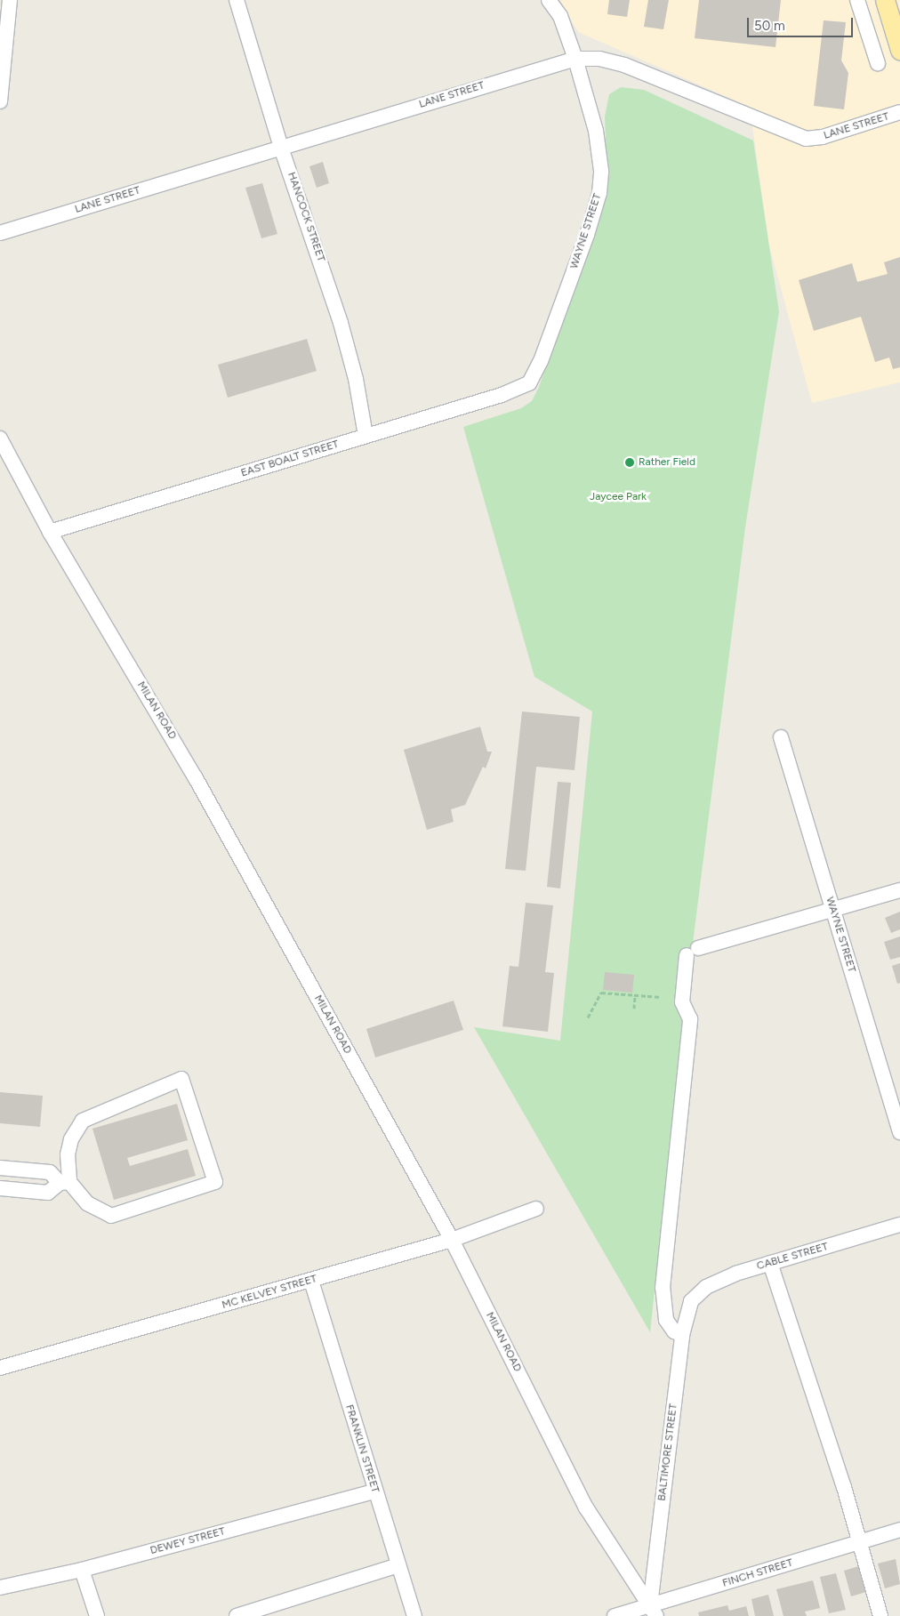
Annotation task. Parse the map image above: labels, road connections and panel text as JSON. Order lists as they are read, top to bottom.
{
  "streets": {
    "street": [
      "LANE STREET",
      "HANCOCK STREET",
      "WAYNE STREET",
      "EAST BOALT STREET",
      "MILAN ROAD",
      "CABLE STREET",
      "MC KELVEY STREET",
      "FRANKLIN STREET",
      "BALTIMORE STREET",
      "DEWEY STREET",
      "FINCH STREET"
    ]
  },
  "crossings": [
    ["LANE STREET", "HANCOCK STREET"],
    ["LANE STREET", "WAYNE STREET"],
    ["HANCOCK STREET", "EAST BOALT STREET"],
    ["WAYNE STREET", "EAST BOALT STREET"],
    ["EAST BOALT STREET", "MILAN ROAD"],
    ["MILAN ROAD", "MC KELVEY STREET"],
    ["MILAN ROAD", "BALTIMORE STREET"],
    ["MILAN ROAD", "FINCH STREET"],
    ["CABLE STREET", "BALTIMORE STREET"],
    ["MC KELVEY STREET", "FRANKLIN STREET"],
    ["FRANKLIN STREET", "DEWEY STREET"],
    ["BALTIMORE STREET", "FINCH STREET"]
  ],
  "parks": ["Jaycee Park"],
  "places": ["Rather Field"],
  "scale_bar": "50 m"
}
